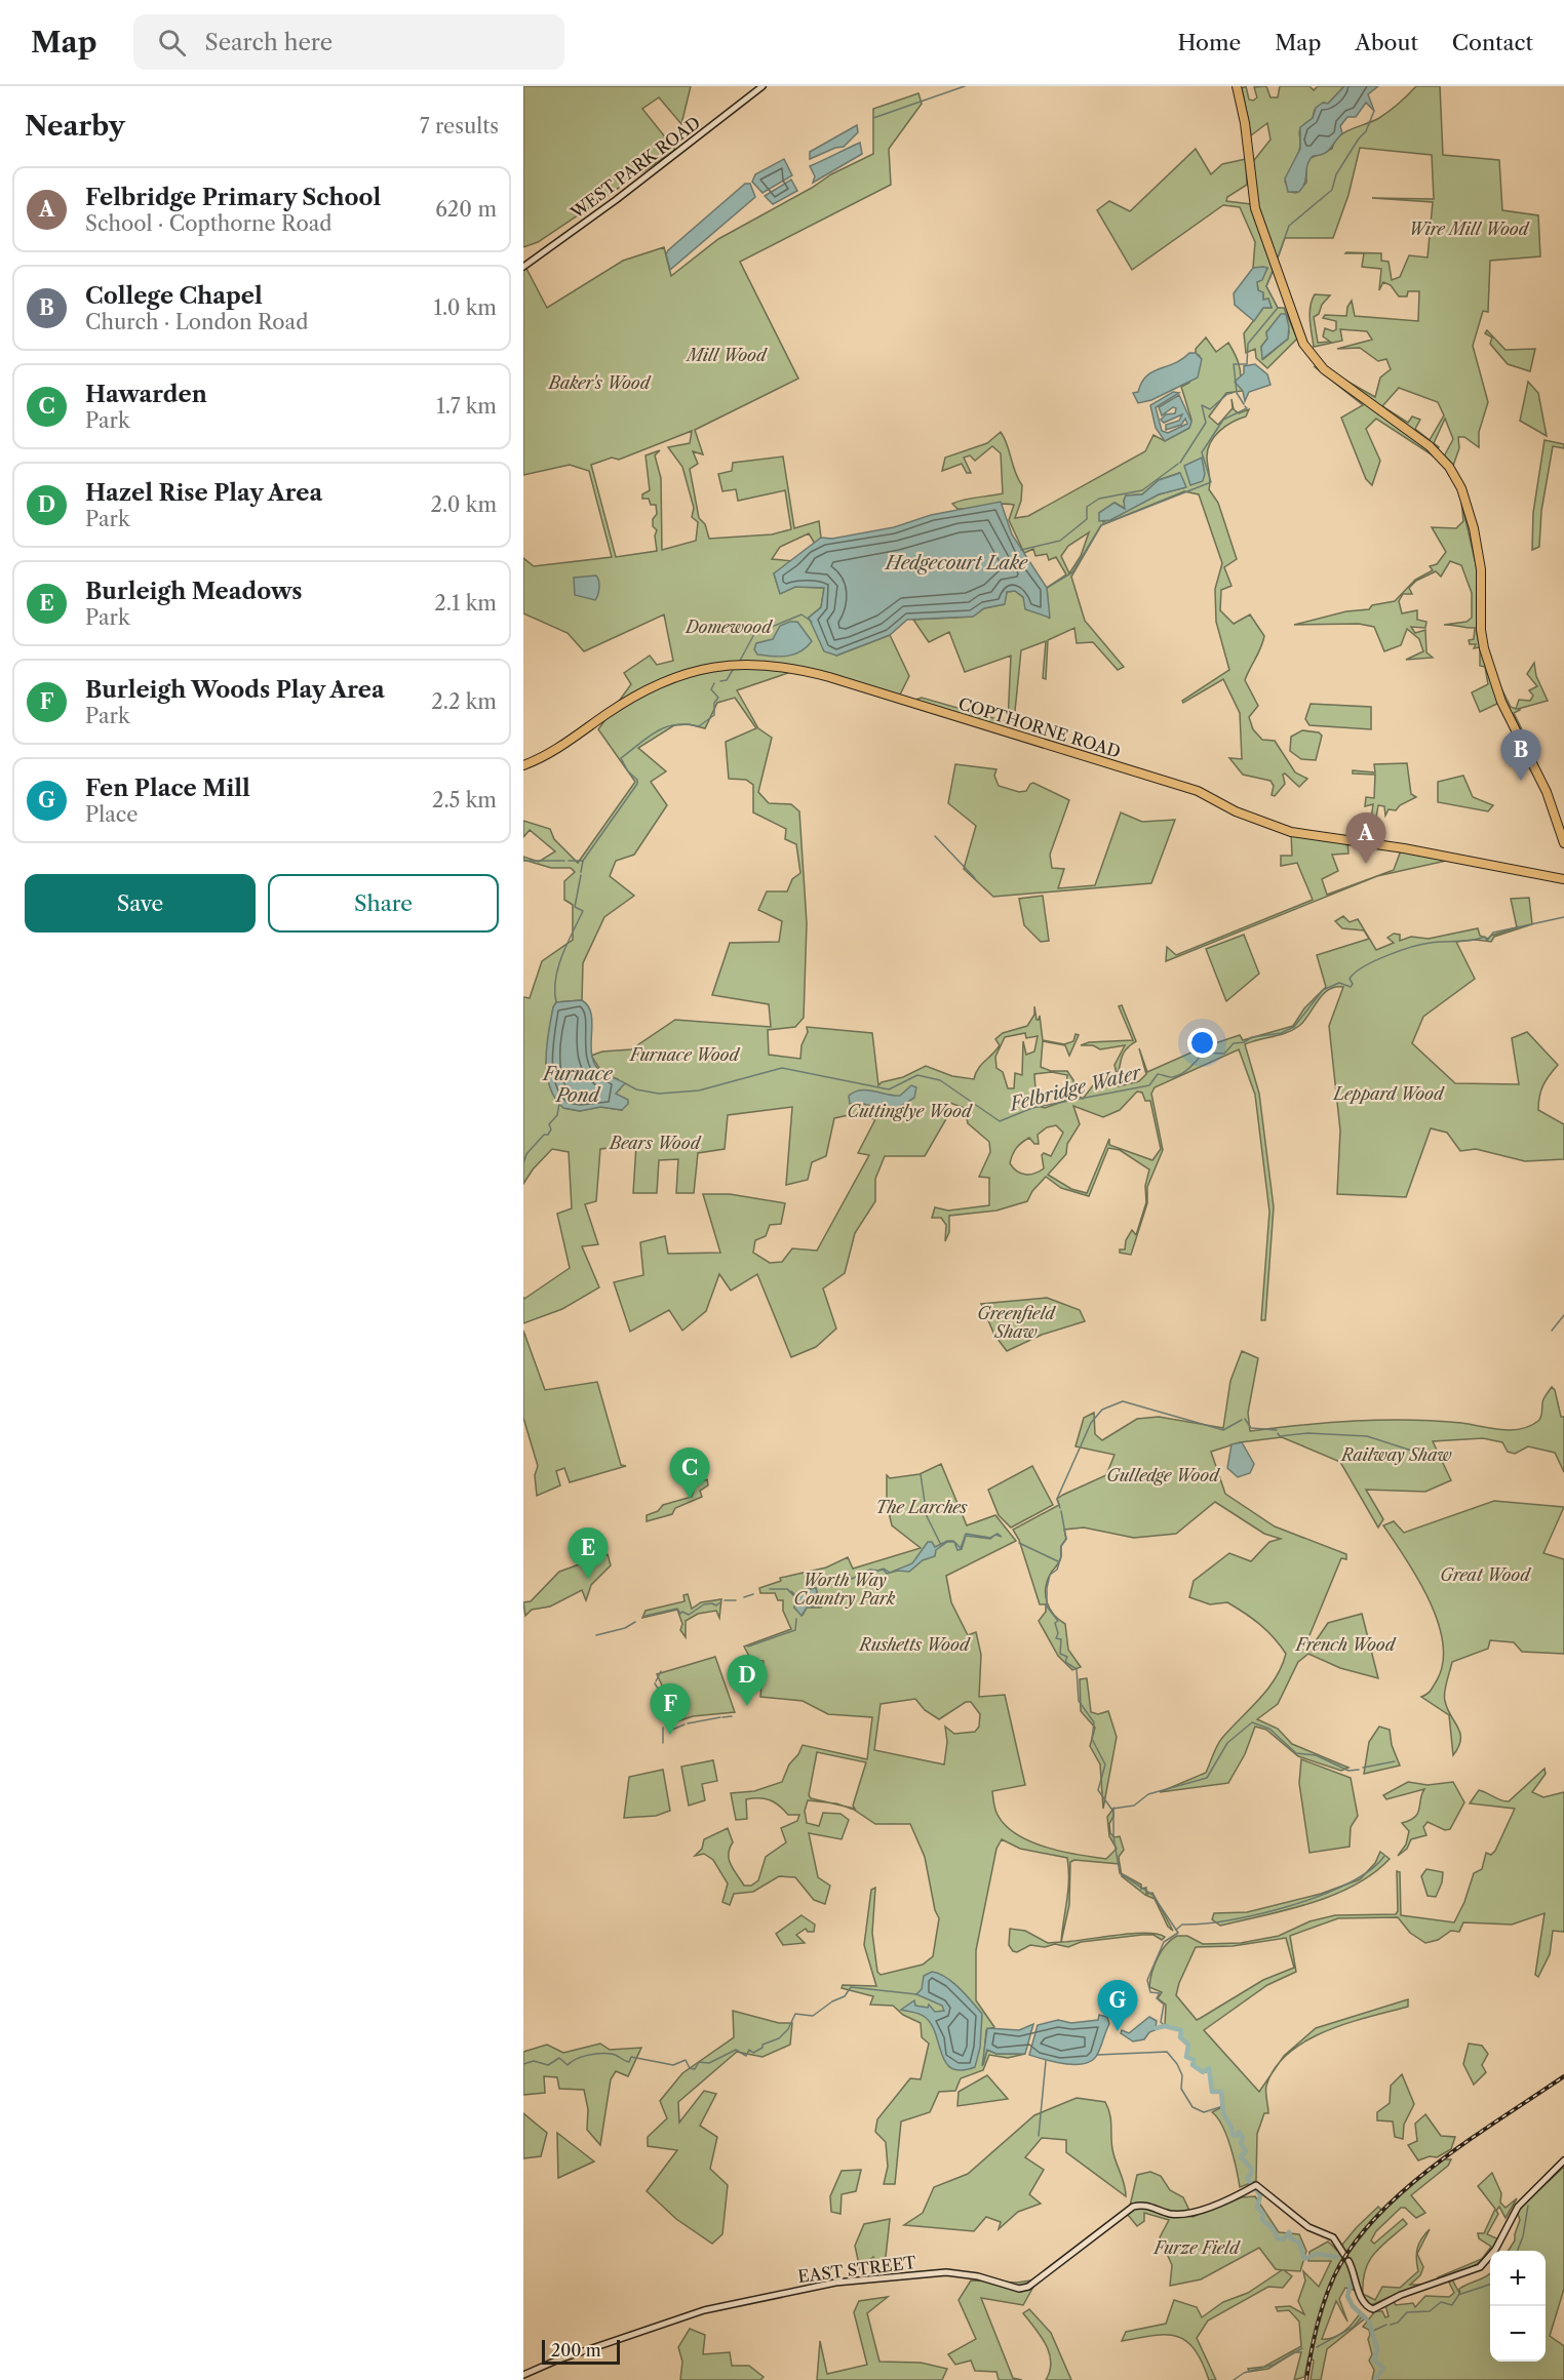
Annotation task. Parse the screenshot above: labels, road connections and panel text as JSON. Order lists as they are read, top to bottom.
{
  "streets": {
    "highway": ["COPTHORNE ROAD"],
    "main road": ["WEST PARK ROAD", "EAST STREET"]
  },
  "water": ["Hedgecourt Lake", "Furnace Pond", "Felbridge Water"],
  "parks": [
    "Wire Mill Wood",
    "Mill Wood",
    "Baker's Wood",
    "Domewood",
    "Furnace Wood",
    "Leppard Wood",
    "Cuttinglye Wood",
    "Bears Wood",
    "Greenfield Shaw",
    "Railway Shaw",
    "Gulledge Wood",
    "The Larches",
    "Great Wood",
    "Worth Way Country Park",
    "Rushetts Wood",
    "French Wood",
    "Furze Field"
  ],
  "scale_bar": "200 m",
  "page": {
    "header": "Map",
    "search": "Search here",
    "nav": [
      "Home",
      "Map",
      "About",
      "Contact"
    ],
    "heading": ["Nearby", "7 results"],
    "list": [
      {
        "mark": "A",
        "name": "Felbridge Primary School",
        "note": "School · Copthorne Road",
        "value": "620 m"
      },
      {
        "mark": "B",
        "name": "College Chapel",
        "note": "Church · London Road",
        "value": "1.0 km"
      },
      {
        "mark": "C",
        "name": "Hawarden",
        "note": "Park",
        "value": "1.7 km"
      },
      {
        "mark": "D",
        "name": "Hazel Rise Play Area",
        "note": "Park",
        "value": "2.0 km"
      },
      {
        "mark": "E",
        "name": "Burleigh Meadows",
        "note": "Park",
        "value": "2.1 km"
      },
      {
        "mark": "F",
        "name": "Burleigh Woods Play Area",
        "note": "Park",
        "value": "2.2 km"
      },
      {
        "mark": "G",
        "name": "Fen Place Mill",
        "note": "Place",
        "value": "2.5 km"
      }
    ],
    "pins": [
      "B",
      "A",
      "C",
      "E",
      "D",
      "F",
      "G"
    ],
    "buttons": ["Save", "Share"],
    "map_buttons": ["+", "−"],
    "scale": "200 m"
  }
}
